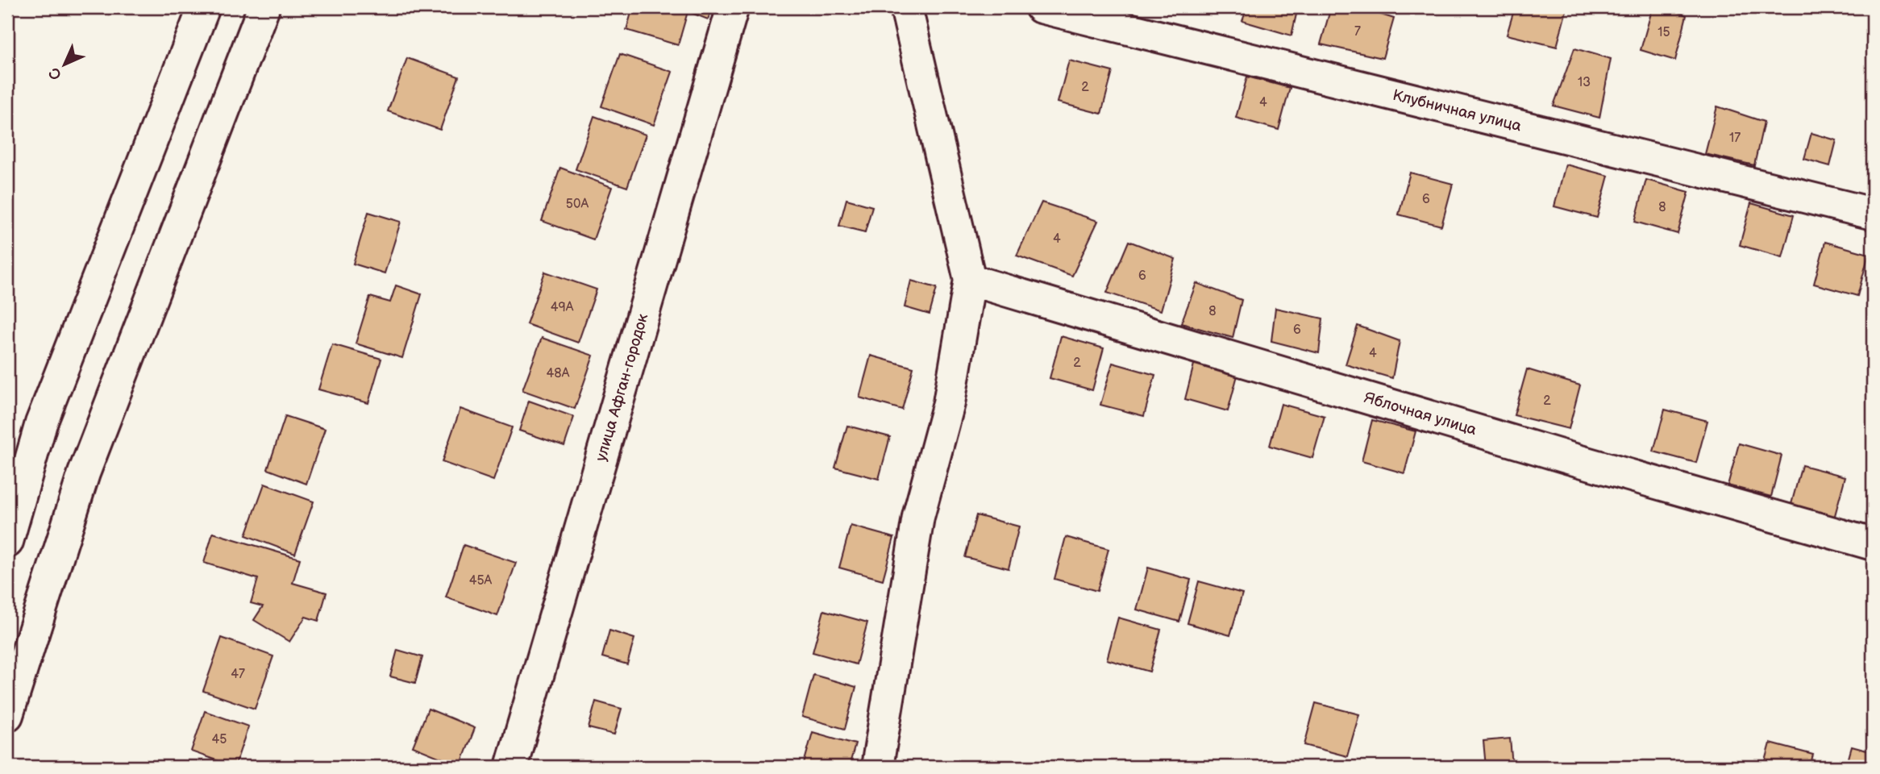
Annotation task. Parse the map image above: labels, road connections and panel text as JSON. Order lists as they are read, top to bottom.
{
  "streets": {
    "street": ["Клубничная улица", "улица Афган-городок", "Яблочная улица"]
  },
  "house_numbers": [
    "7",
    "15",
    "13",
    "2",
    "4",
    "17",
    "6",
    "50А",
    "8",
    "4",
    "6",
    "49А",
    "8",
    "6",
    "4",
    "2",
    "48А",
    "2",
    "45А",
    "47",
    "45"
  ],
  "north": "bottom left"
}
